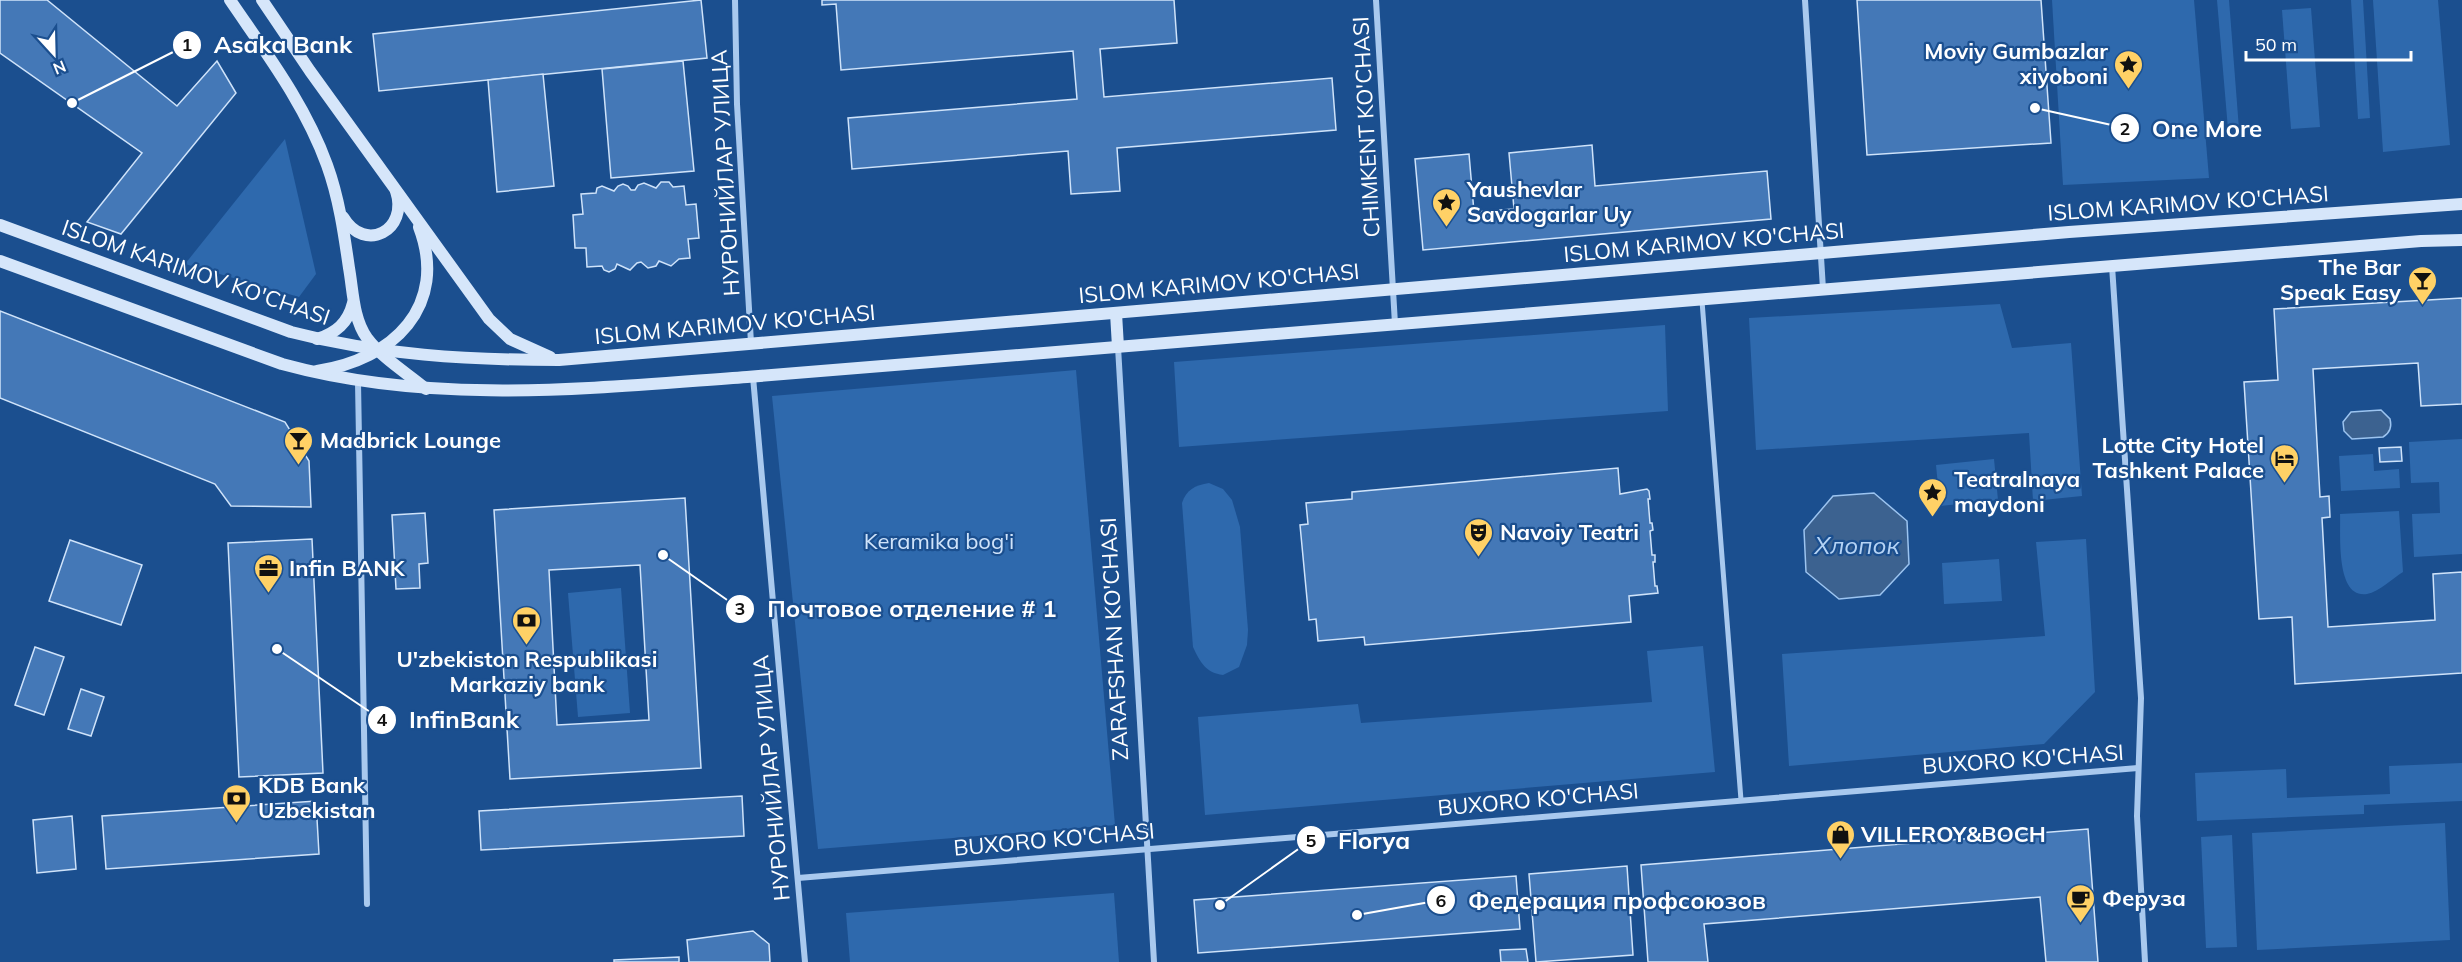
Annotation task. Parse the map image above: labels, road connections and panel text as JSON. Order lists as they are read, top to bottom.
{
  "streets": {
    "main road": ["ISLOM KARIMOV KO'CHASI", "ZARAFSHAN KO'CHASI"],
    "street": ["CHIMKENT KO'CHASI", "НУРОНИЙЛАР УЛИЦА", "BUXORO KO'CHASI"]
  },
  "crossings": [
    ["CHIMKENT KO'CHASI", "ISLOM KARIMOV KO'CHASI"],
    ["НУРОНИЙЛАР УЛИЦА", "ISLOM KARIMOV KO'CHASI"],
    ["НУРОНИЙЛАР УЛИЦА", "BUXORO KO'CHASI"],
    ["ISLOM KARIMOV KO'CHASI", "ZARAFSHAN KO'CHASI"],
    ["ZARAFSHAN KO'CHASI", "BUXORO KO'CHASI"]
  ],
  "water": ["Хлопок"],
  "parks": ["Keramika bog'i"],
  "places": {
    "place": ["Moviy Gumbazlar xiyoboni", "Yaushevlar Savdogarlar Uy", "Teatralnaya maydoni"],
    "other": [
      "Asaka Bank",
      "One More",
      "Почтовое отделение # 1",
      "InfinBank",
      "Florya",
      "Федерация профсоюзов"
    ],
    "bar": ["The Bar Speak Easy", "Madbrick Lounge"],
    "hotel": ["Lotte City Hotel Tashkent Palace"],
    "theatre": ["Navoiy Teatri"],
    "office": ["Infin BANK"],
    "bank": ["U'zbekiston Respublikasi Markaziy bank", "KDB Bank Uzbekistan"],
    "shop": ["VILLEROY&BOCH"],
    "cafe": ["Феруза"]
  },
  "scale_bar": "50 m",
  "north": "bottom"
}
